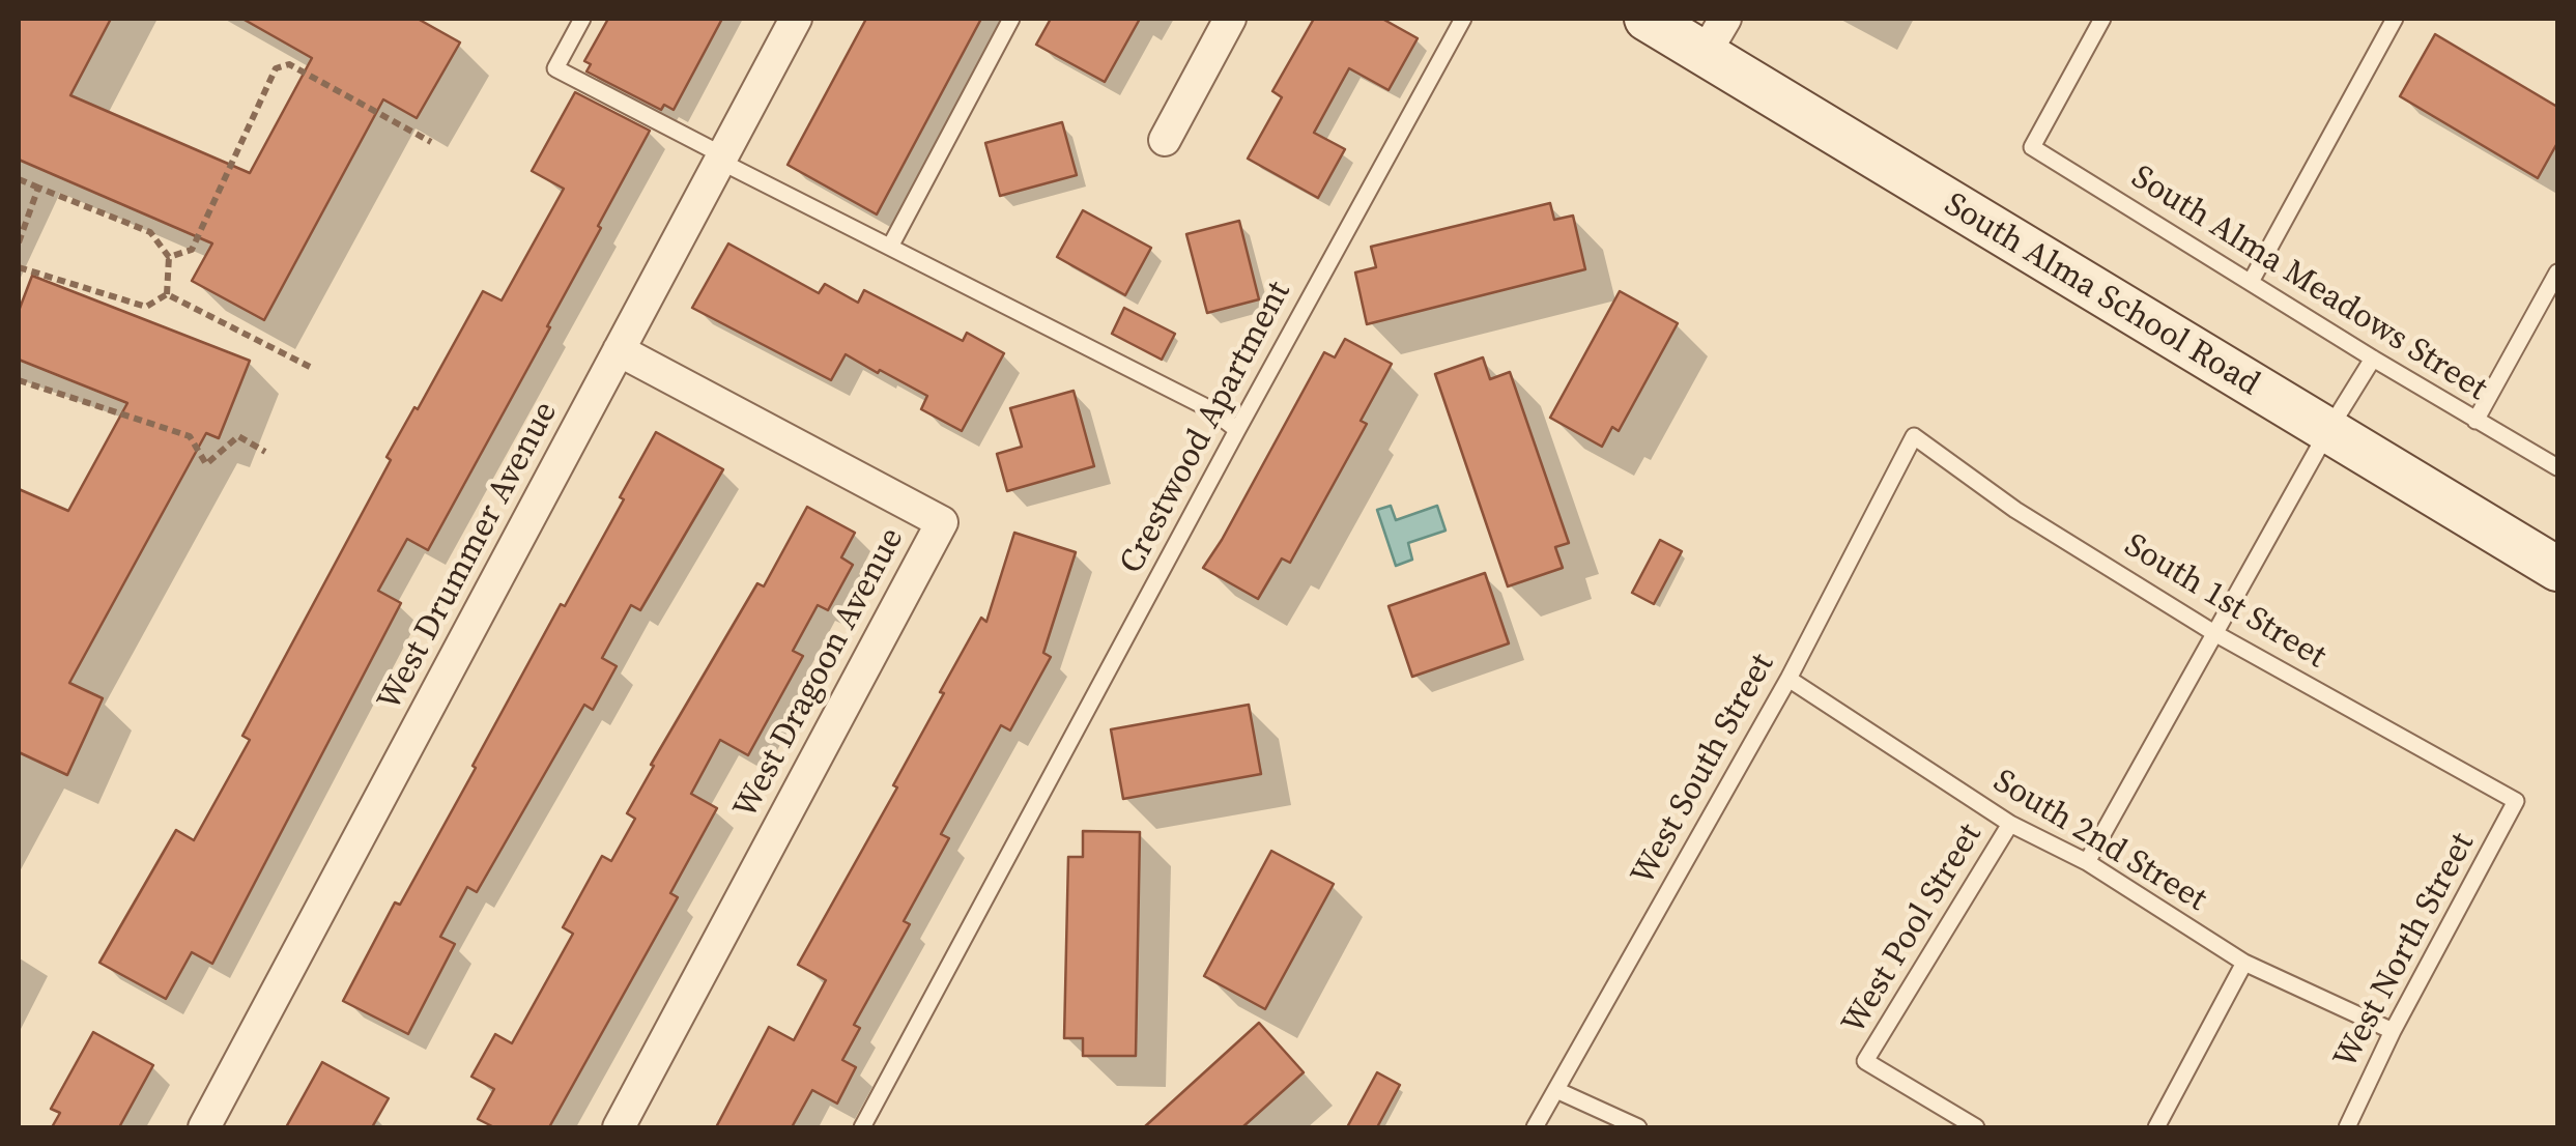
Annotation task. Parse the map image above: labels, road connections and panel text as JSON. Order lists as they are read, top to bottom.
{
  "streets": {
    "main road": ["South Alma School Road"],
    "street": ["West Drummer Avenue", "West Dragoon Avenue"],
    "lane": [
      "South Alma Meadows Street",
      "Crestwood Apartment",
      "South 1st Street",
      "West South Street",
      "South 2nd Street",
      "West Pool Street",
      "West North Street"
    ]
  },
  "crossings": [
    ["West Drummer Avenue", "West Dragoon Avenue"],
    ["South 1st Street", "West South Street"],
    ["South 1st Street", "West North Street"],
    ["West South Street", "South 2nd Street"],
    ["South 2nd Street", "West Pool Street"],
    ["South 2nd Street", "West North Street"]
  ]
}
